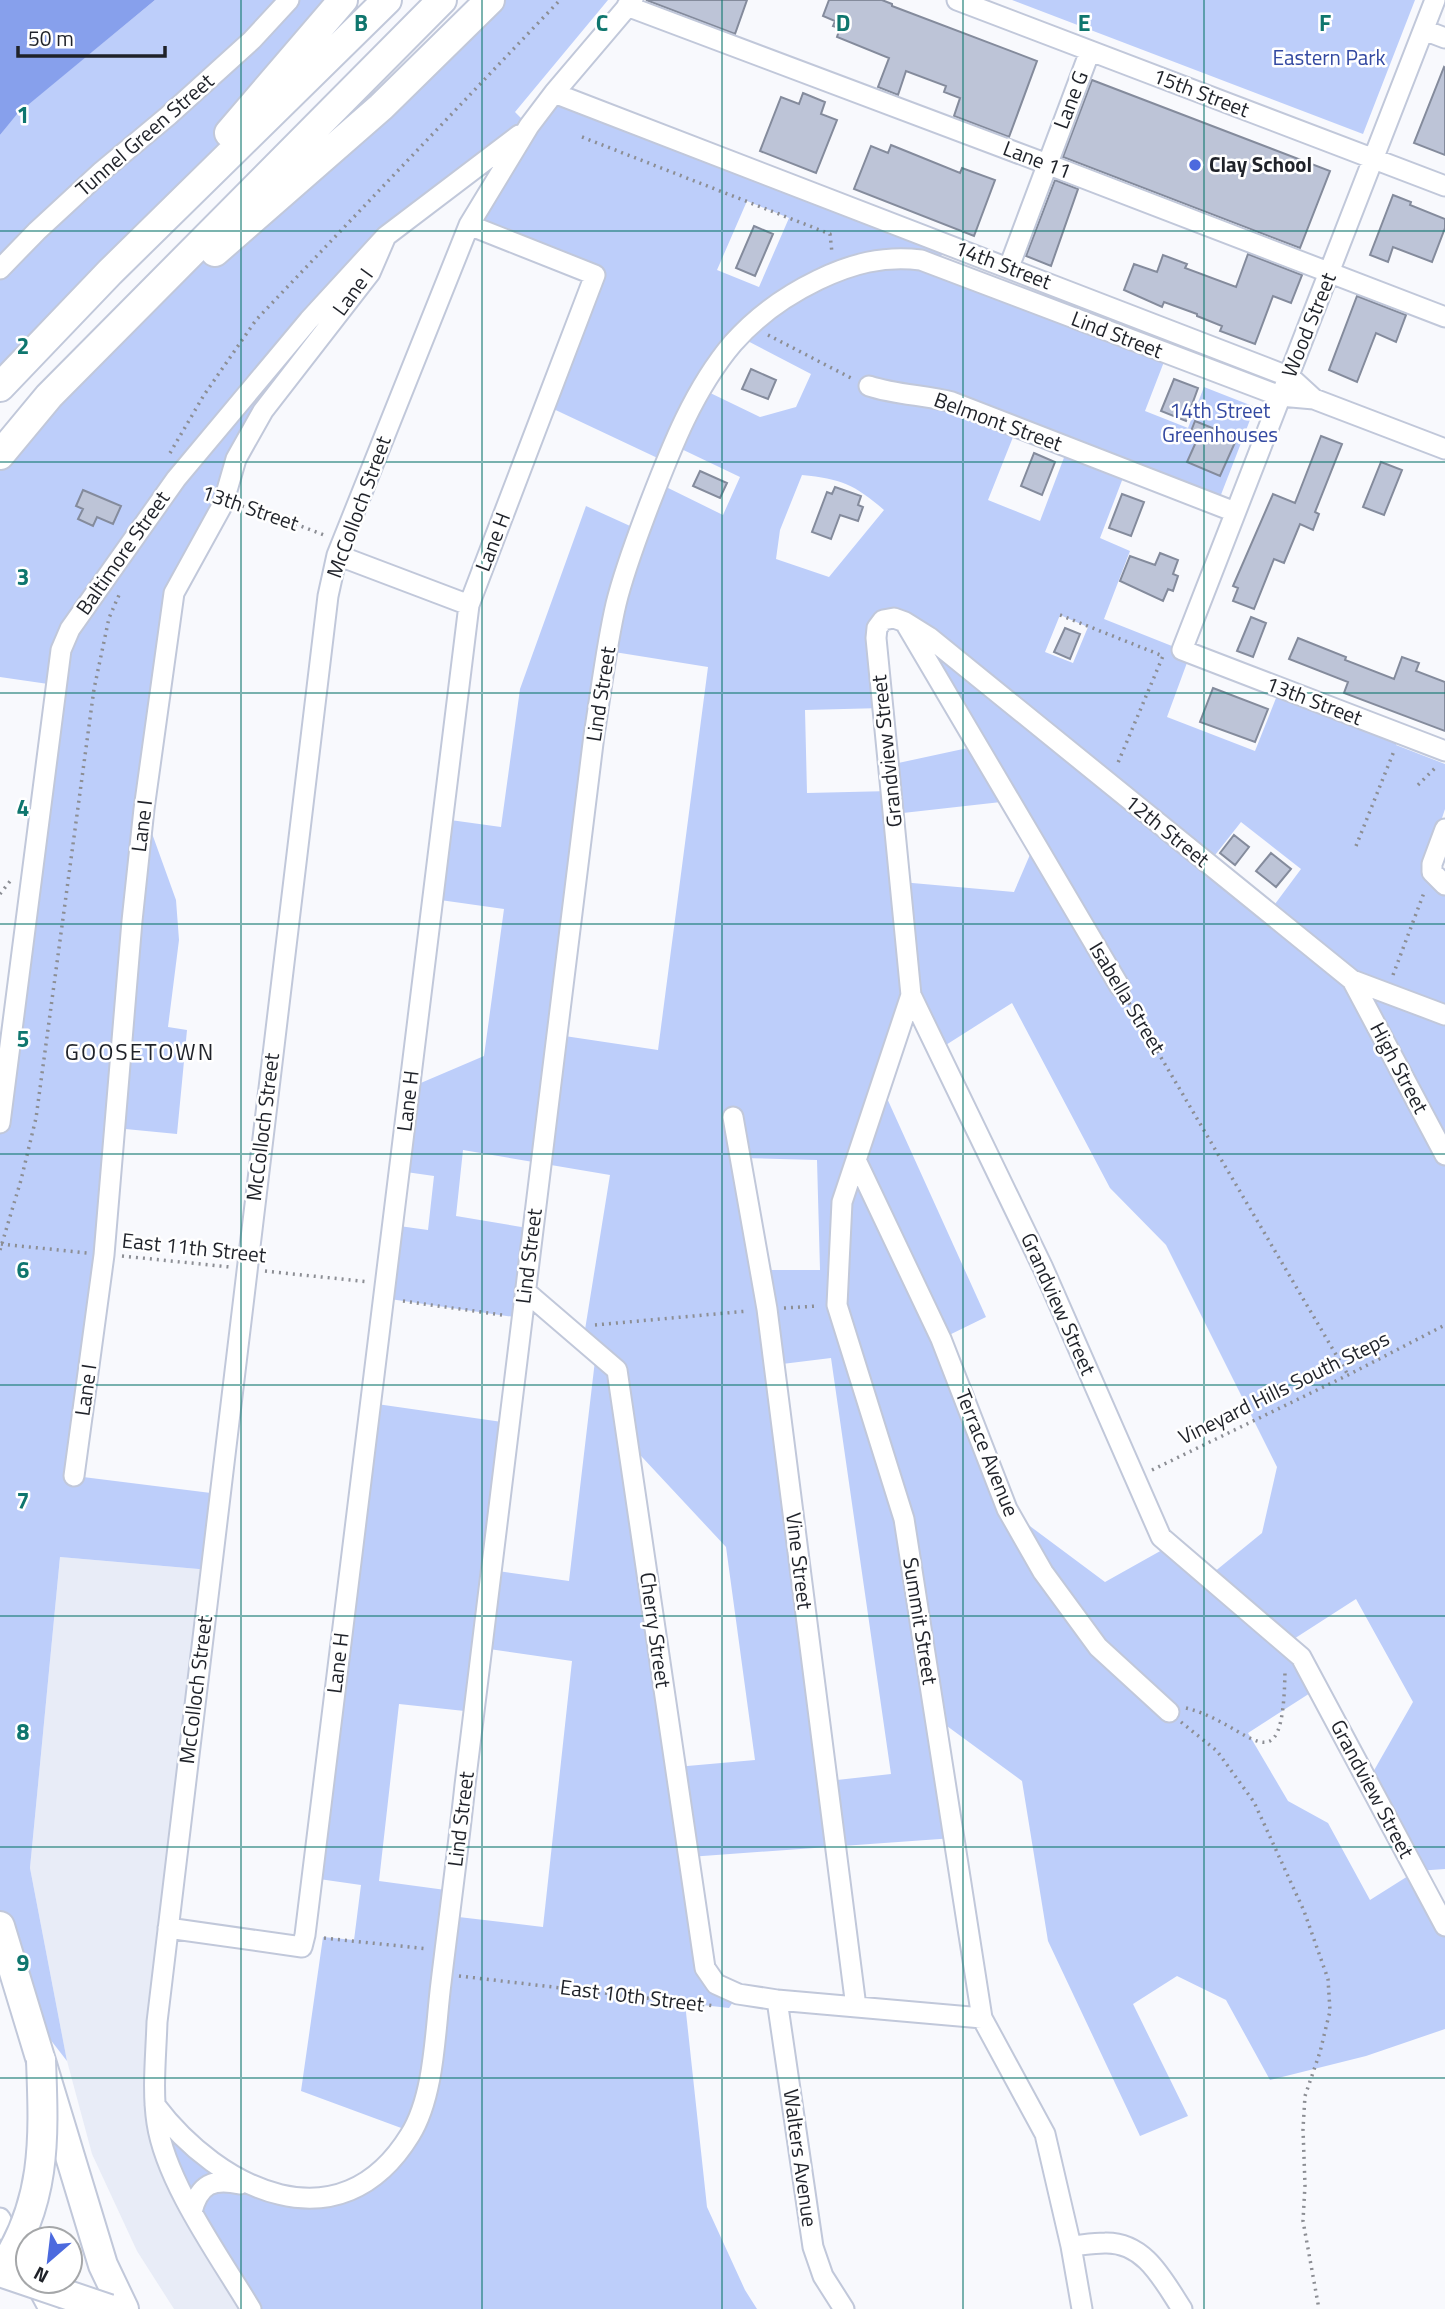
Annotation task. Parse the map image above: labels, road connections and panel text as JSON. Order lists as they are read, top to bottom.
{
  "streets": {
    "street": [
      "15th Street",
      "Lane G",
      "Tunnel Green Street",
      "Lane 11",
      "14th Street",
      "Lane I",
      "Wood Street",
      "Lind Street",
      "Belmont Street",
      "McColloch Street",
      "13th Street",
      "Lane H",
      "Baltimore Street",
      "Grandview Street",
      "12th Street",
      "Isabella Street",
      "High Street",
      "Terrace Avenue",
      "Vine Street",
      "Summit Street",
      "Cherry Street",
      "Walters Avenue"
    ],
    "path": ["East 11th Street", "Vineyard Hills South Steps", "East 10th Street"]
  },
  "crossings": [
    ["15th Street", "Lane G"],
    ["15th Street", "Wood Street"],
    ["Lane G", "Lane 11"],
    ["Lane G", "14th Street"],
    ["Lane 11", "Wood Street"],
    ["Lane 11", "McColloch Street"],
    ["14th Street", "Wood Street"],
    ["14th Street", "Lind Street"],
    ["14th Street", "McColloch Street"],
    ["Lane I", "13th Street"],
    ["Lane I", "Baltimore Street"],
    ["Lane I", "East 11th Street"],
    ["Wood Street", "Lind Street"],
    ["Wood Street", "Belmont Street"],
    ["Wood Street", "13th Street"],
    ["Lind Street", "McColloch Street"],
    ["Lind Street", "East 11th Street"],
    ["Lind Street", "Cherry Street"],
    ["Lind Street", "East 10th Street"],
    ["McColloch Street", "13th Street"],
    ["McColloch Street", "Lane H"],
    ["McColloch Street", "Baltimore Street"],
    ["McColloch Street", "East 11th Street"],
    ["Lane H", "East 11th Street"],
    ["Grandview Street", "12th Street"],
    ["Grandview Street", "Isabella Street"],
    ["Grandview Street", "Vineyard Hills South Steps"],
    ["Grandview Street", "Summit Street"],
    ["12th Street", "Isabella Street"],
    ["12th Street", "High Street"],
    ["Isabella Street", "Vineyard Hills South Steps"],
    ["Terrace Avenue", "Summit Street"],
    ["Cherry Street", "East 10th Street"]
  ],
  "districts": ["GOOSETOWN"],
  "parks": ["Eastern Park", "14th Street Greenhouses"],
  "places": ["Clay School"],
  "scale_bar": "50 m",
  "north": "bottom left",
  "grid": {
    "columns": [
      "B",
      "C",
      "D",
      "E",
      "F"
    ],
    "rows": [
      "1",
      "2",
      "3",
      "4",
      "5",
      "6",
      "7",
      "8",
      "9"
    ]
  }
}
